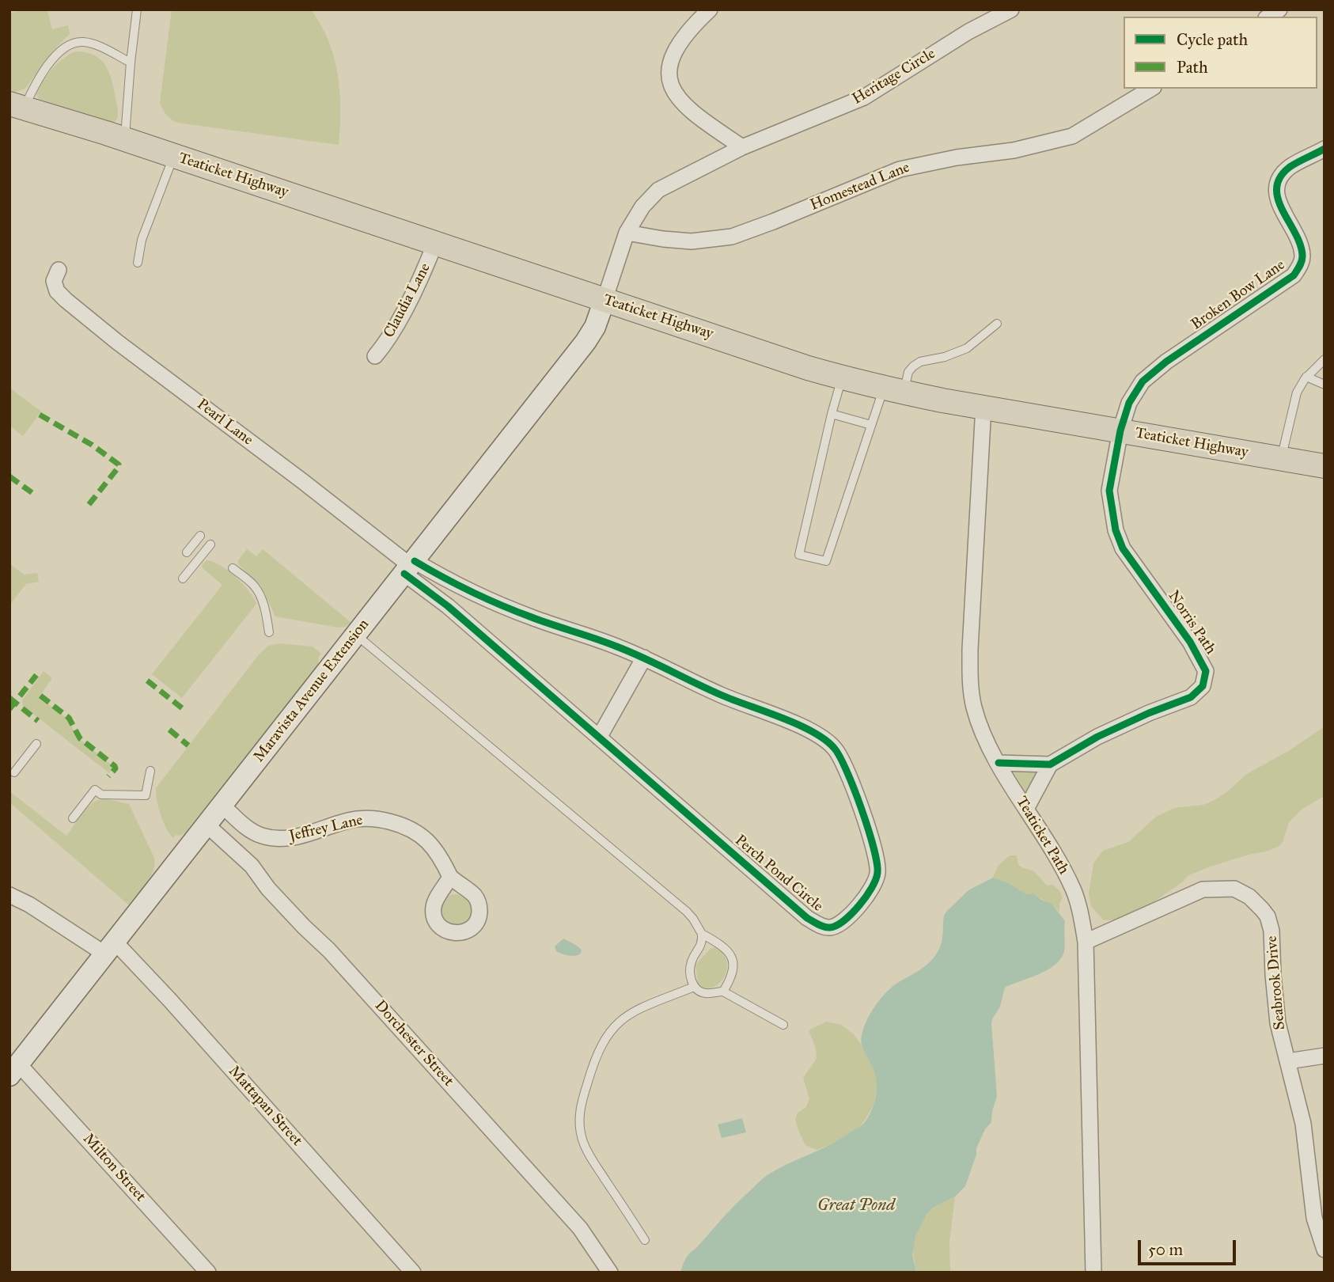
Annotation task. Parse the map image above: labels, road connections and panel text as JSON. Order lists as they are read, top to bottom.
{
  "streets": {
    "main road": ["Teaticket Highway", "Maravista Avenue Extension"],
    "street": [
      "Heritage Circle",
      "Homestead Lane",
      "Broken Bow Lane",
      "Claudia Lane",
      "Pearl Lane",
      "Norris Path",
      "Jeffrey Lane",
      "Teaticket Path",
      "Perch Pond Circle",
      "Seabrook Drive",
      "Dorchester Street",
      "Mattapan Street",
      "Milton Street"
    ]
  },
  "crossings": [
    ["Heritage Circle", "Homestead Lane"],
    ["Teaticket Highway", "Broken Bow Lane"],
    ["Teaticket Highway", "Claudia Lane"],
    ["Teaticket Highway", "Norris Path"],
    ["Teaticket Highway", "Maravista Avenue Extension"],
    ["Teaticket Highway", "Teaticket Path"],
    ["Broken Bow Lane", "Norris Path"],
    ["Pearl Lane", "Maravista Avenue Extension"],
    ["Pearl Lane", "Perch Pond Circle"],
    ["Norris Path", "Teaticket Path"],
    ["Maravista Avenue Extension", "Jeffrey Lane"],
    ["Maravista Avenue Extension", "Perch Pond Circle"],
    ["Maravista Avenue Extension", "Dorchester Street"],
    ["Maravista Avenue Extension", "Mattapan Street"],
    ["Maravista Avenue Extension", "Milton Street"],
    ["Teaticket Path", "Seabrook Drive"]
  ],
  "water": ["Great Pond"],
  "legend": ["Cycle path", "Path"],
  "scale_bar": "50 m"
}
